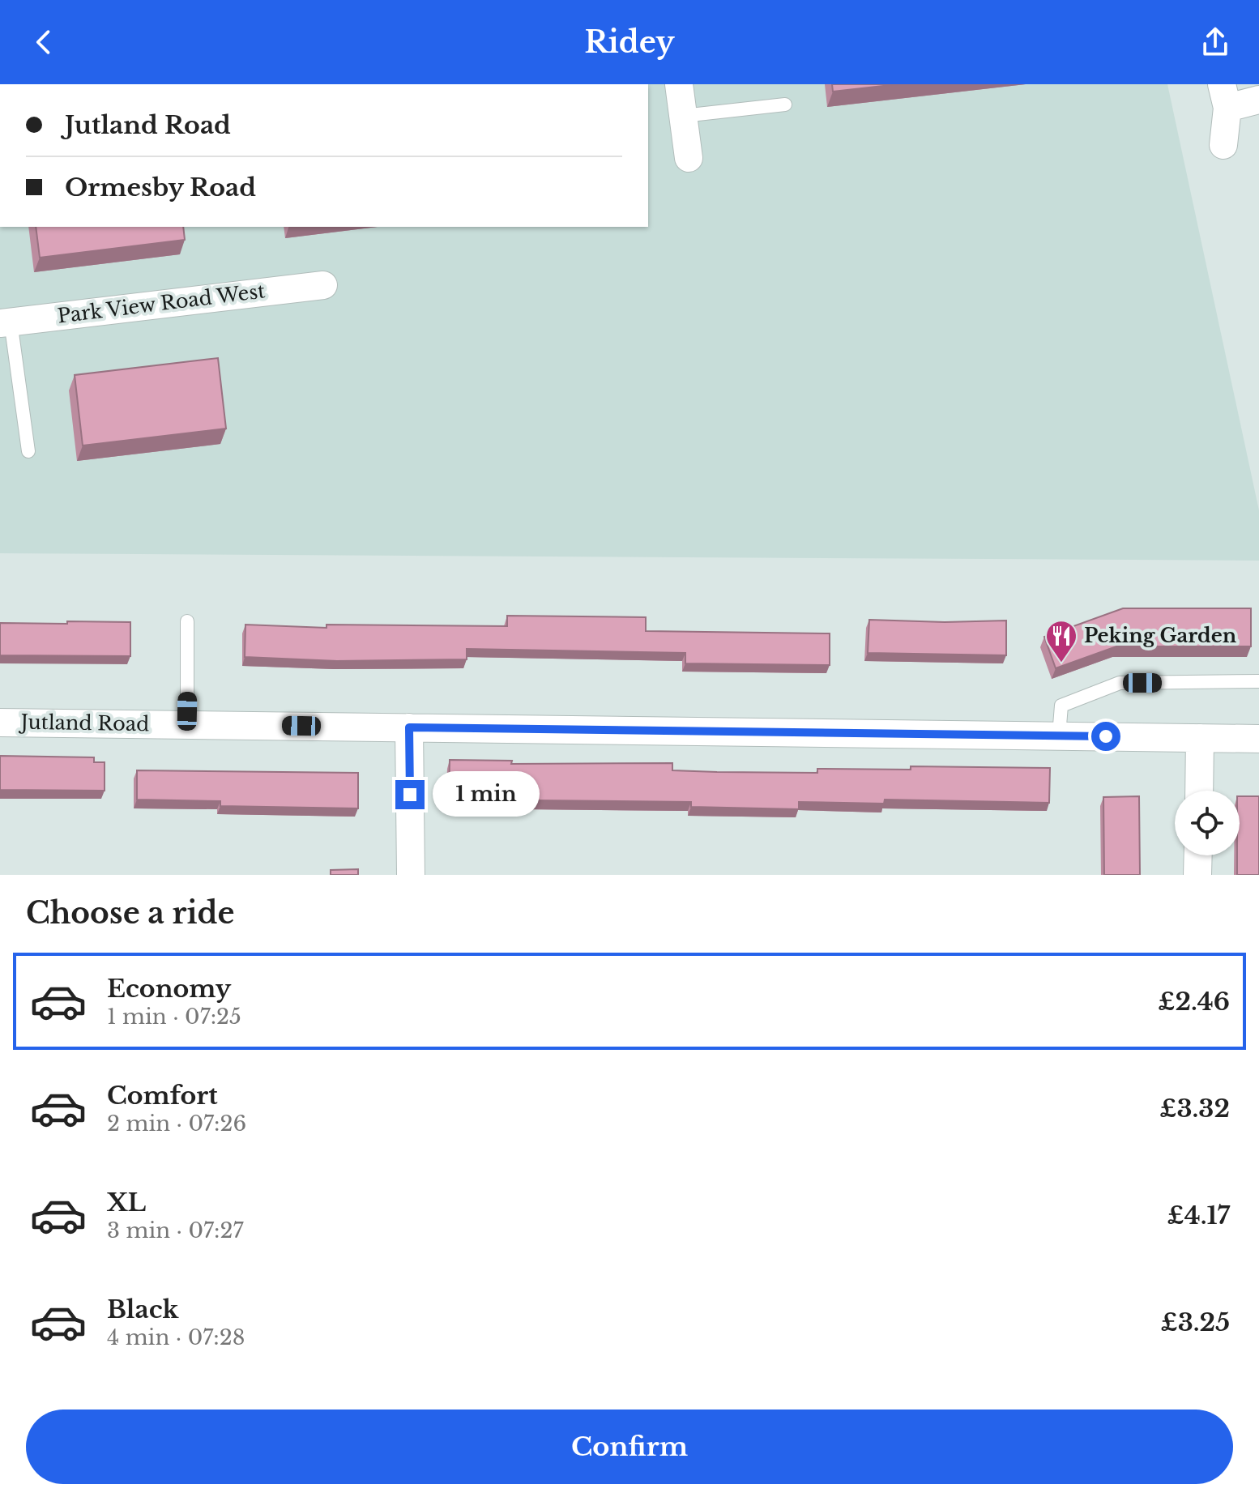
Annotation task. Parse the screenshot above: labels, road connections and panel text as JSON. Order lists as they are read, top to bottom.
{
  "streets": {
    "street": ["Park View Road West", "Jutland Road"]
  },
  "places": {
    "restaurant": ["Peking Garden"]
  },
  "page": {
    "header": "Ridey",
    "banner": ["Jutland Road", "Ormesby Road"],
    "bubble": "1 min",
    "heading": "Choose a ride",
    "list": [
      {
        "name": "Economy",
        "note": "1 min · 07:25",
        "value": "£2.46"
      },
      {
        "name": "Comfort",
        "note": "2 min · 07:26",
        "value": "£3.32"
      },
      {
        "name": "XL",
        "note": "3 min · 07:27",
        "value": "£4.17"
      },
      {
        "name": "Black",
        "note": "4 min · 07:28",
        "value": "£3.25"
      }
    ],
    "buttons": "Confirm"
  }
}
